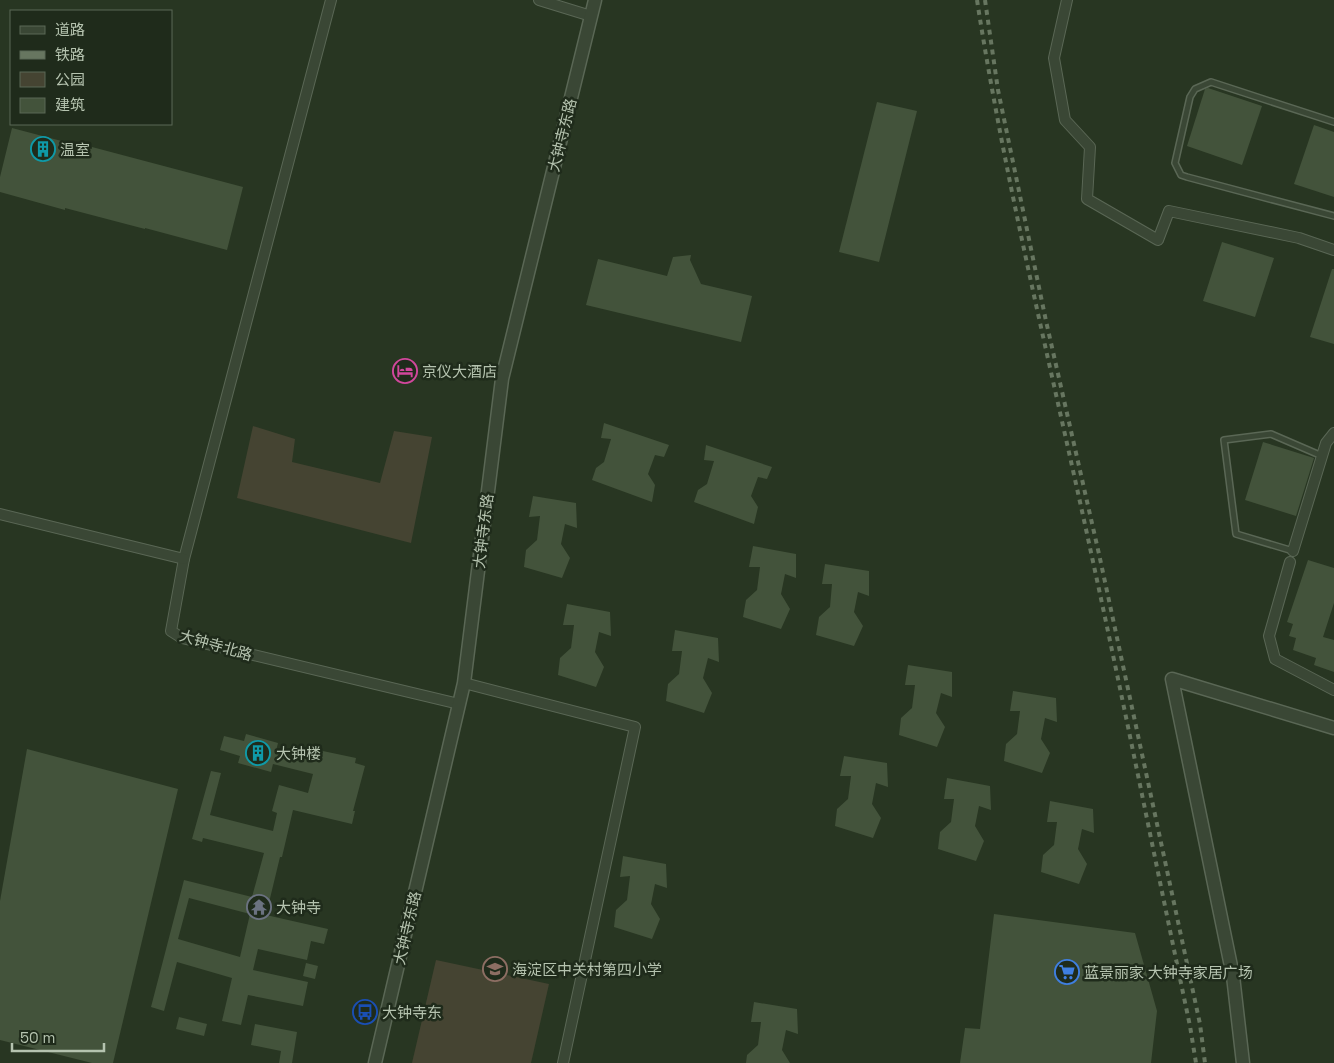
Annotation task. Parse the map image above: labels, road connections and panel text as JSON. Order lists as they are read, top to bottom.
{
  "streets": {
    "street": ["大钟寺东路", "大钟寺北路"]
  },
  "crossings": [
    ["大钟寺东路", "大钟寺北路"]
  ],
  "places": {
    "building": ["温室", "大钟楼"],
    "hotel": ["京仪大酒店"],
    "temple": ["大钟寺"],
    "school or university": ["海淀区中关村第四小学"],
    "supermarket": ["蓝景丽家 大钟寺家居广场"],
    "bus stop": ["大钟寺东"]
  },
  "legend": [
    "道路",
    "铁路",
    "公园",
    "建筑"
  ],
  "scale_bar": "50 m"
}
